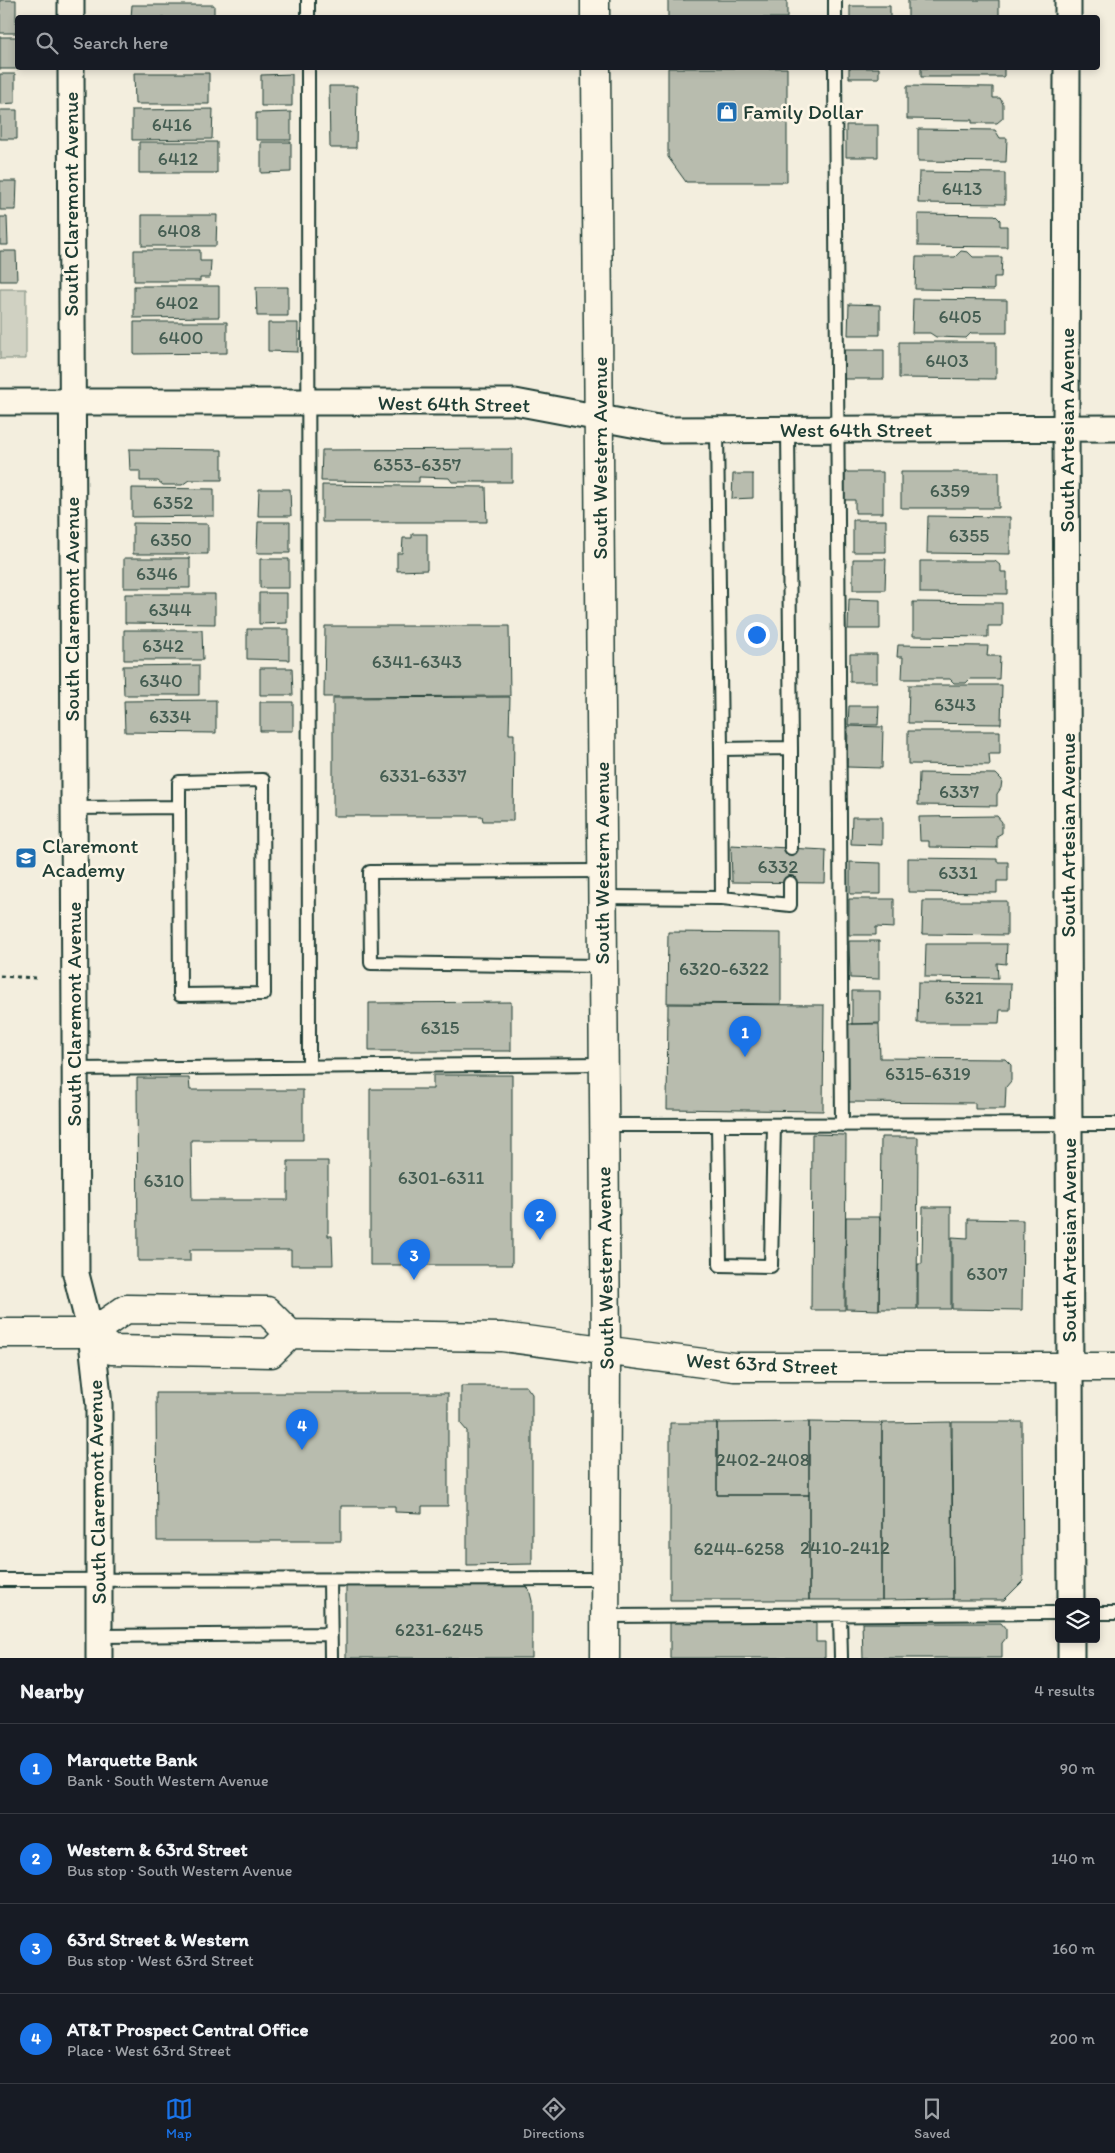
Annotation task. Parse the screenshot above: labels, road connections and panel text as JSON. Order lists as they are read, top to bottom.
{
  "streets": {
    "main road": ["South Western Avenue", "West 63rd Street"],
    "street": ["South Claremont Avenue", "West 64th Street", "South Artesian Avenue"]
  },
  "crossings": [
    ["South Claremont Avenue", "West 64th Street"],
    ["West 64th Street", "South Artesian Avenue"],
    ["West 64th Street", "South Western Avenue"],
    ["South Artesian Avenue", "West 63rd Street"],
    ["South Western Avenue", "West 63rd Street"]
  ],
  "places": {
    "shop": ["Family Dollar"],
    "school or university": ["Claremont Academy"]
  },
  "house_numbers": [
    "6416",
    "6412",
    "6413",
    "6408",
    "6402",
    "6405",
    "6400",
    "6403",
    "6353-6357",
    "6359",
    "6352",
    "6355",
    "6350",
    "6346",
    "6344",
    "6342",
    "6341-6343",
    "6340",
    "6343",
    "6334",
    "6331-6337",
    "6337",
    "6332",
    "6331",
    "6320-6322",
    "6321",
    "6315",
    "6315-6319",
    "6301-6311",
    "6310",
    "6307",
    "2402-2408",
    "2410-2412",
    "6244-6258",
    "6231-6245"
  ],
  "page": {
    "search": "Search here",
    "pins": [
      "1",
      "2",
      "3",
      "4"
    ],
    "heading": ["Nearby", "4 results"],
    "list": [
      {
        "mark": "1",
        "name": "Marquette Bank",
        "note": "Bank · South Western Avenue",
        "value": "90 m"
      },
      {
        "mark": "2",
        "name": "Western & 63rd Street",
        "note": "Bus stop · South Western Avenue",
        "value": "140 m"
      },
      {
        "mark": "3",
        "name": "63rd Street & Western",
        "note": "Bus stop · West 63rd Street",
        "value": "160 m"
      },
      {
        "mark": "4",
        "name": "AT&T Prospect Central Office",
        "note": "Place · West 63rd Street",
        "value": "200 m"
      }
    ],
    "nav": ["Map", "Directions", "Saved"]
  }
}
